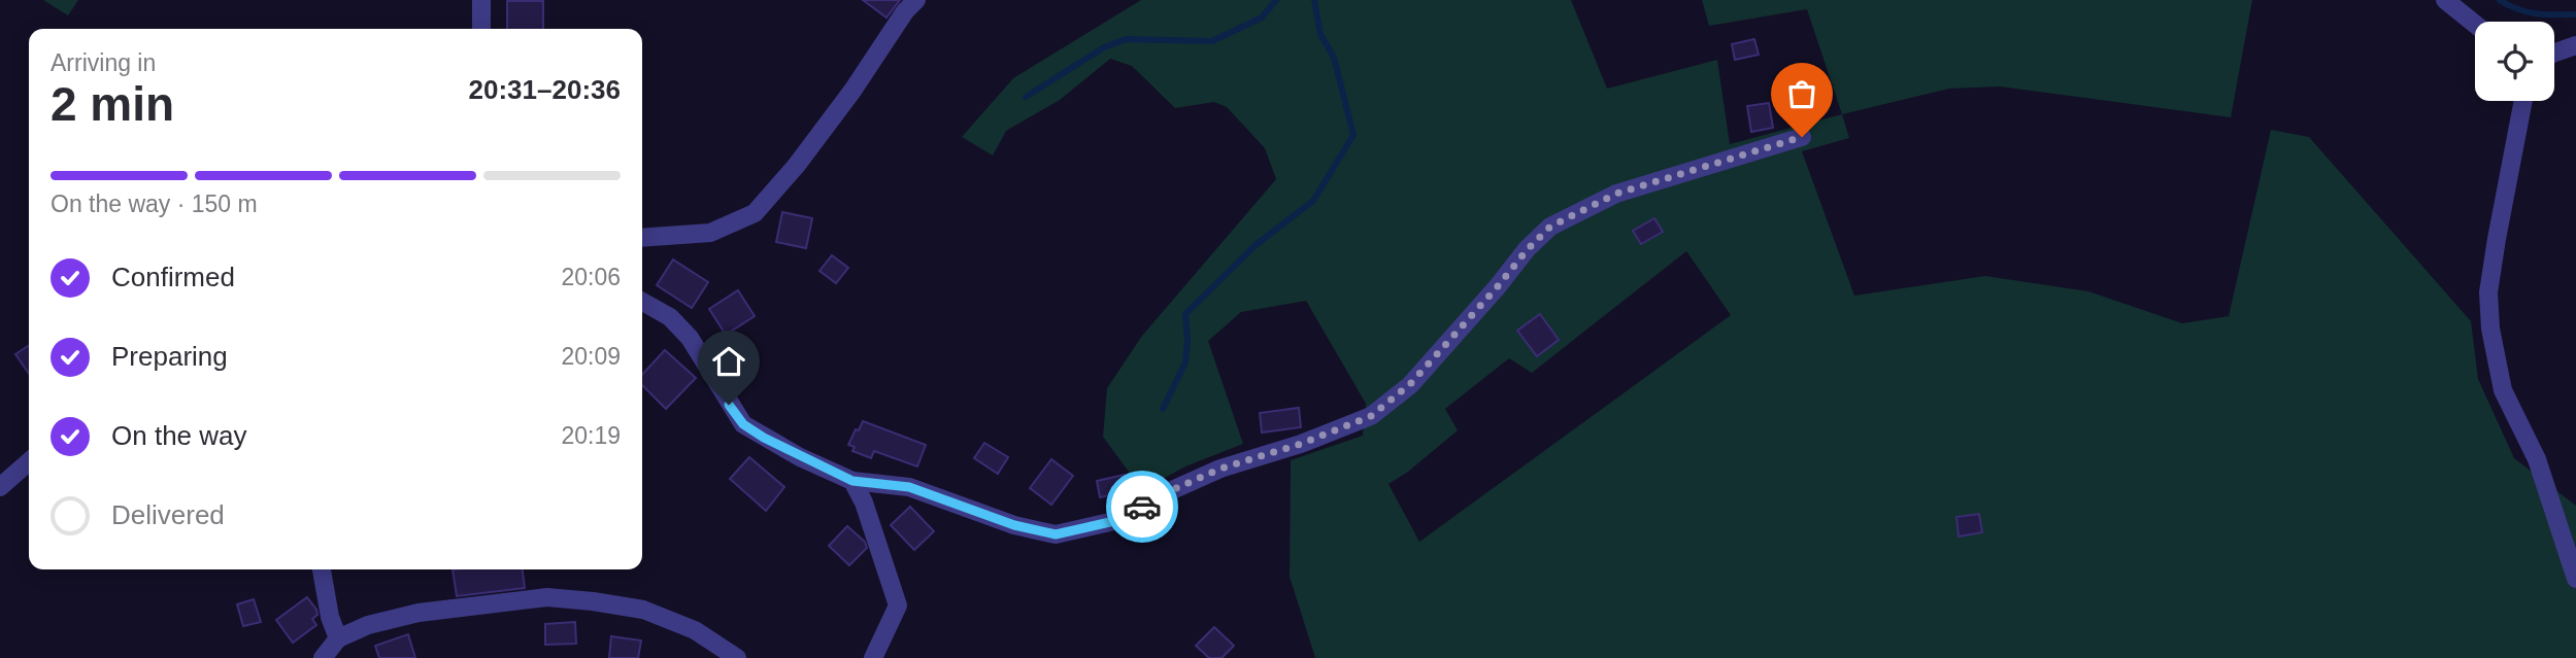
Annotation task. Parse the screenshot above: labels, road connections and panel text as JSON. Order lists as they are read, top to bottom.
{
  "page": {
    "heading": ["2 min", "Arriving in", "20:31–20:36"],
    "bar": "On the way · 150 m",
    "list": [
      ["Confirmed", "20:06"],
      ["Preparing", "20:09"],
      ["On the way", "20:19"],
      "Delivered"
    ]
  }
}
